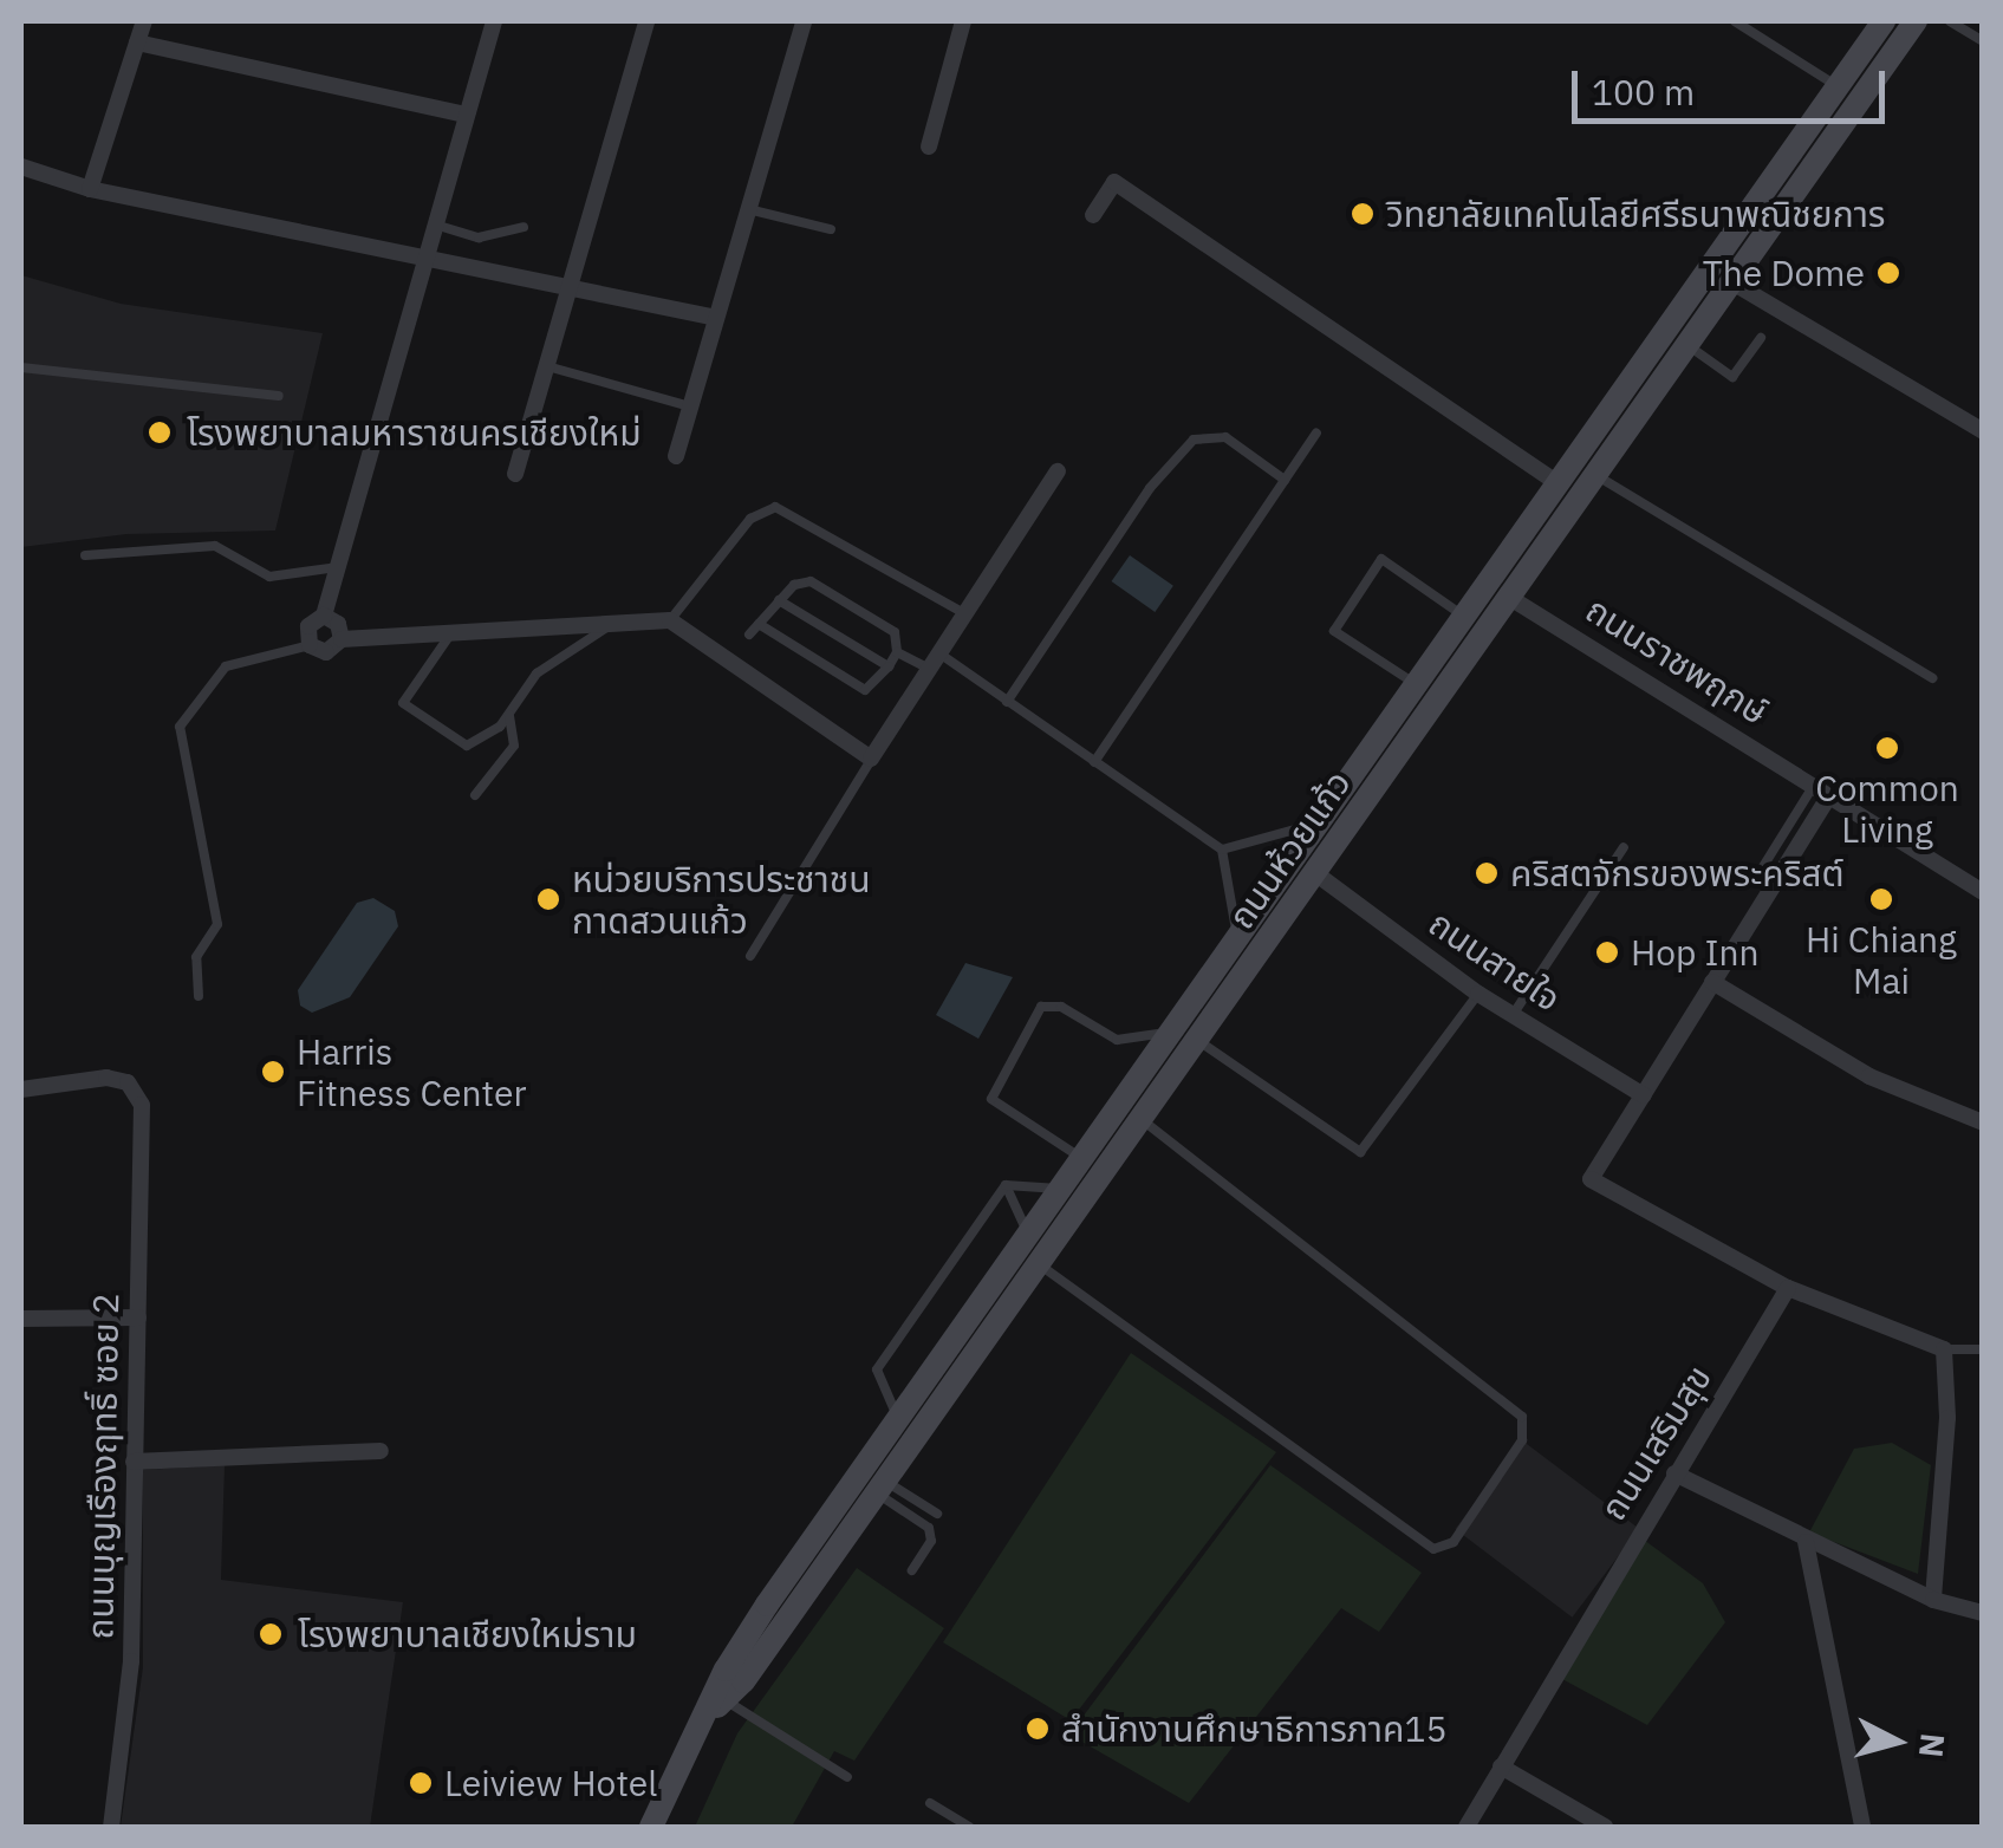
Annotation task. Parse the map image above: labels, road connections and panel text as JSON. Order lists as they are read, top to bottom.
{
  "streets": {
    "main road": ["ถนนราชพฤกษ์", "ถนนห้วยแก้ว"],
    "street": ["ถนนสายใจ", "ถนนเสริมสุข", "ถนนบุญเรืองฤทธิ์ ซอย 2"]
  },
  "crossings": [
    ["ถนนราชพฤกษ์", "ถนนห้วยแก้ว"],
    ["ถนนห้วยแก้ว", "ถนนสายใจ"]
  ],
  "places": [
    "วิทยาลัยเทคโนโลยีศรีธนาพณิชยการ",
    "The Dome",
    "โรงพยาบาลมหาราชนครเชียงใหม่",
    "Common Living",
    "คริสตจักรของพระคริสต์",
    "หน่วยบริการประชาชน กาดสวนแก้ว",
    "Hi Chiang Mai",
    "Hop Inn",
    "Harris Fitness Center",
    "โรงพยาบาลเชียงใหม่ราม",
    "สำนักงานศึกษาธิการภาค15",
    "Leiview Hotel"
  ],
  "scale_bar": "100 m",
  "north": "right"
}
